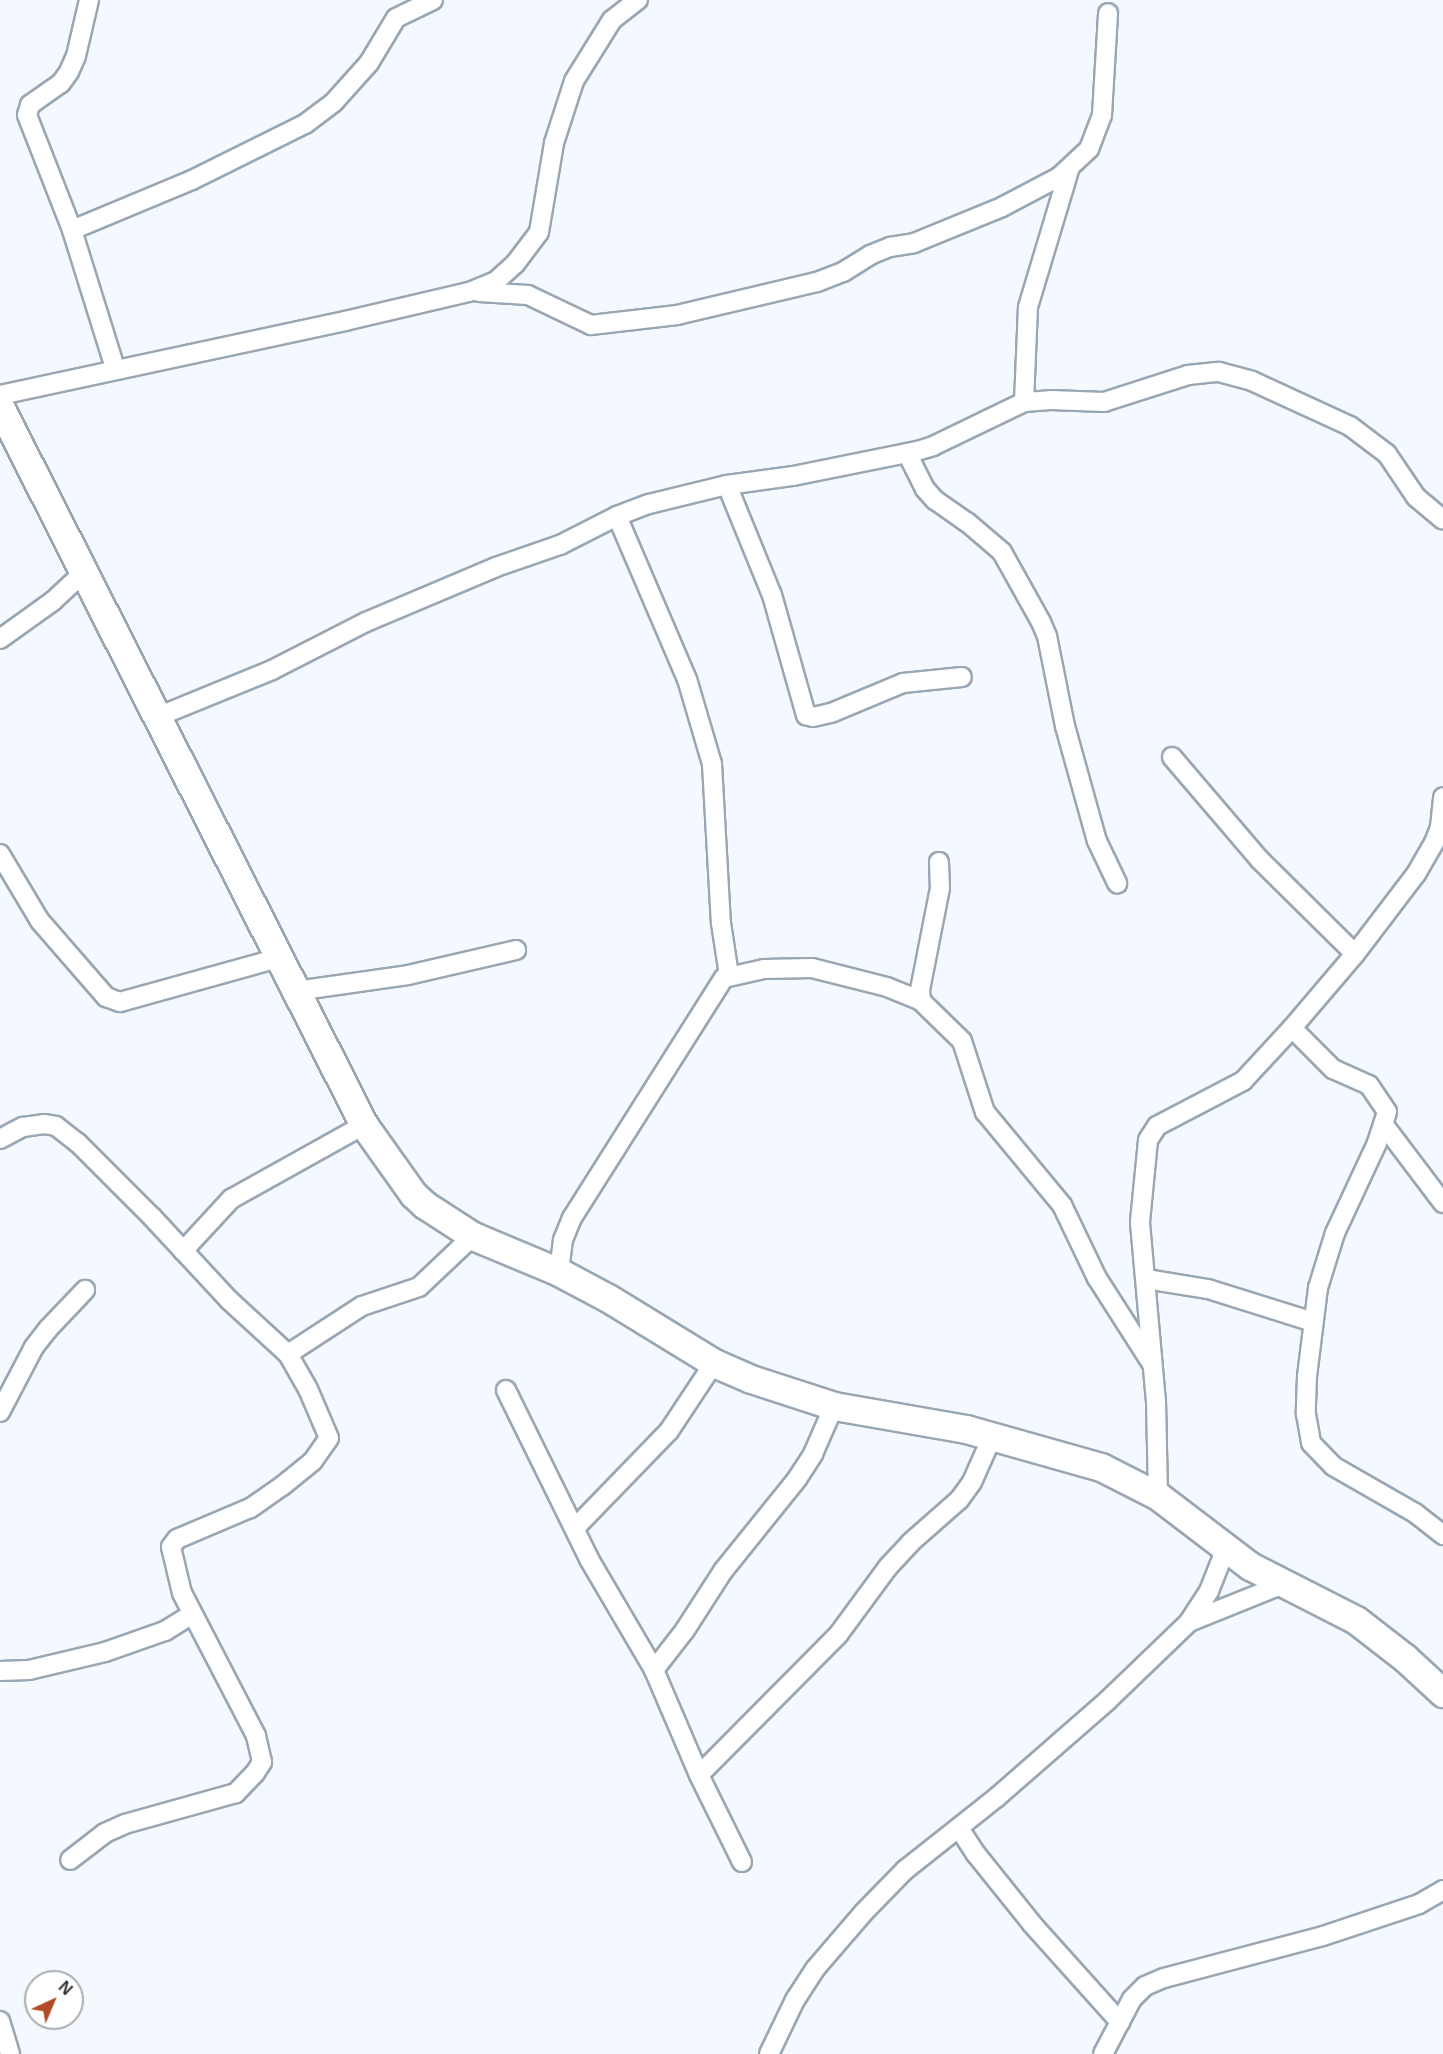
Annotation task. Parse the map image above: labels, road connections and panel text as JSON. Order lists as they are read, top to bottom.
{
  "north": "top right"
}
